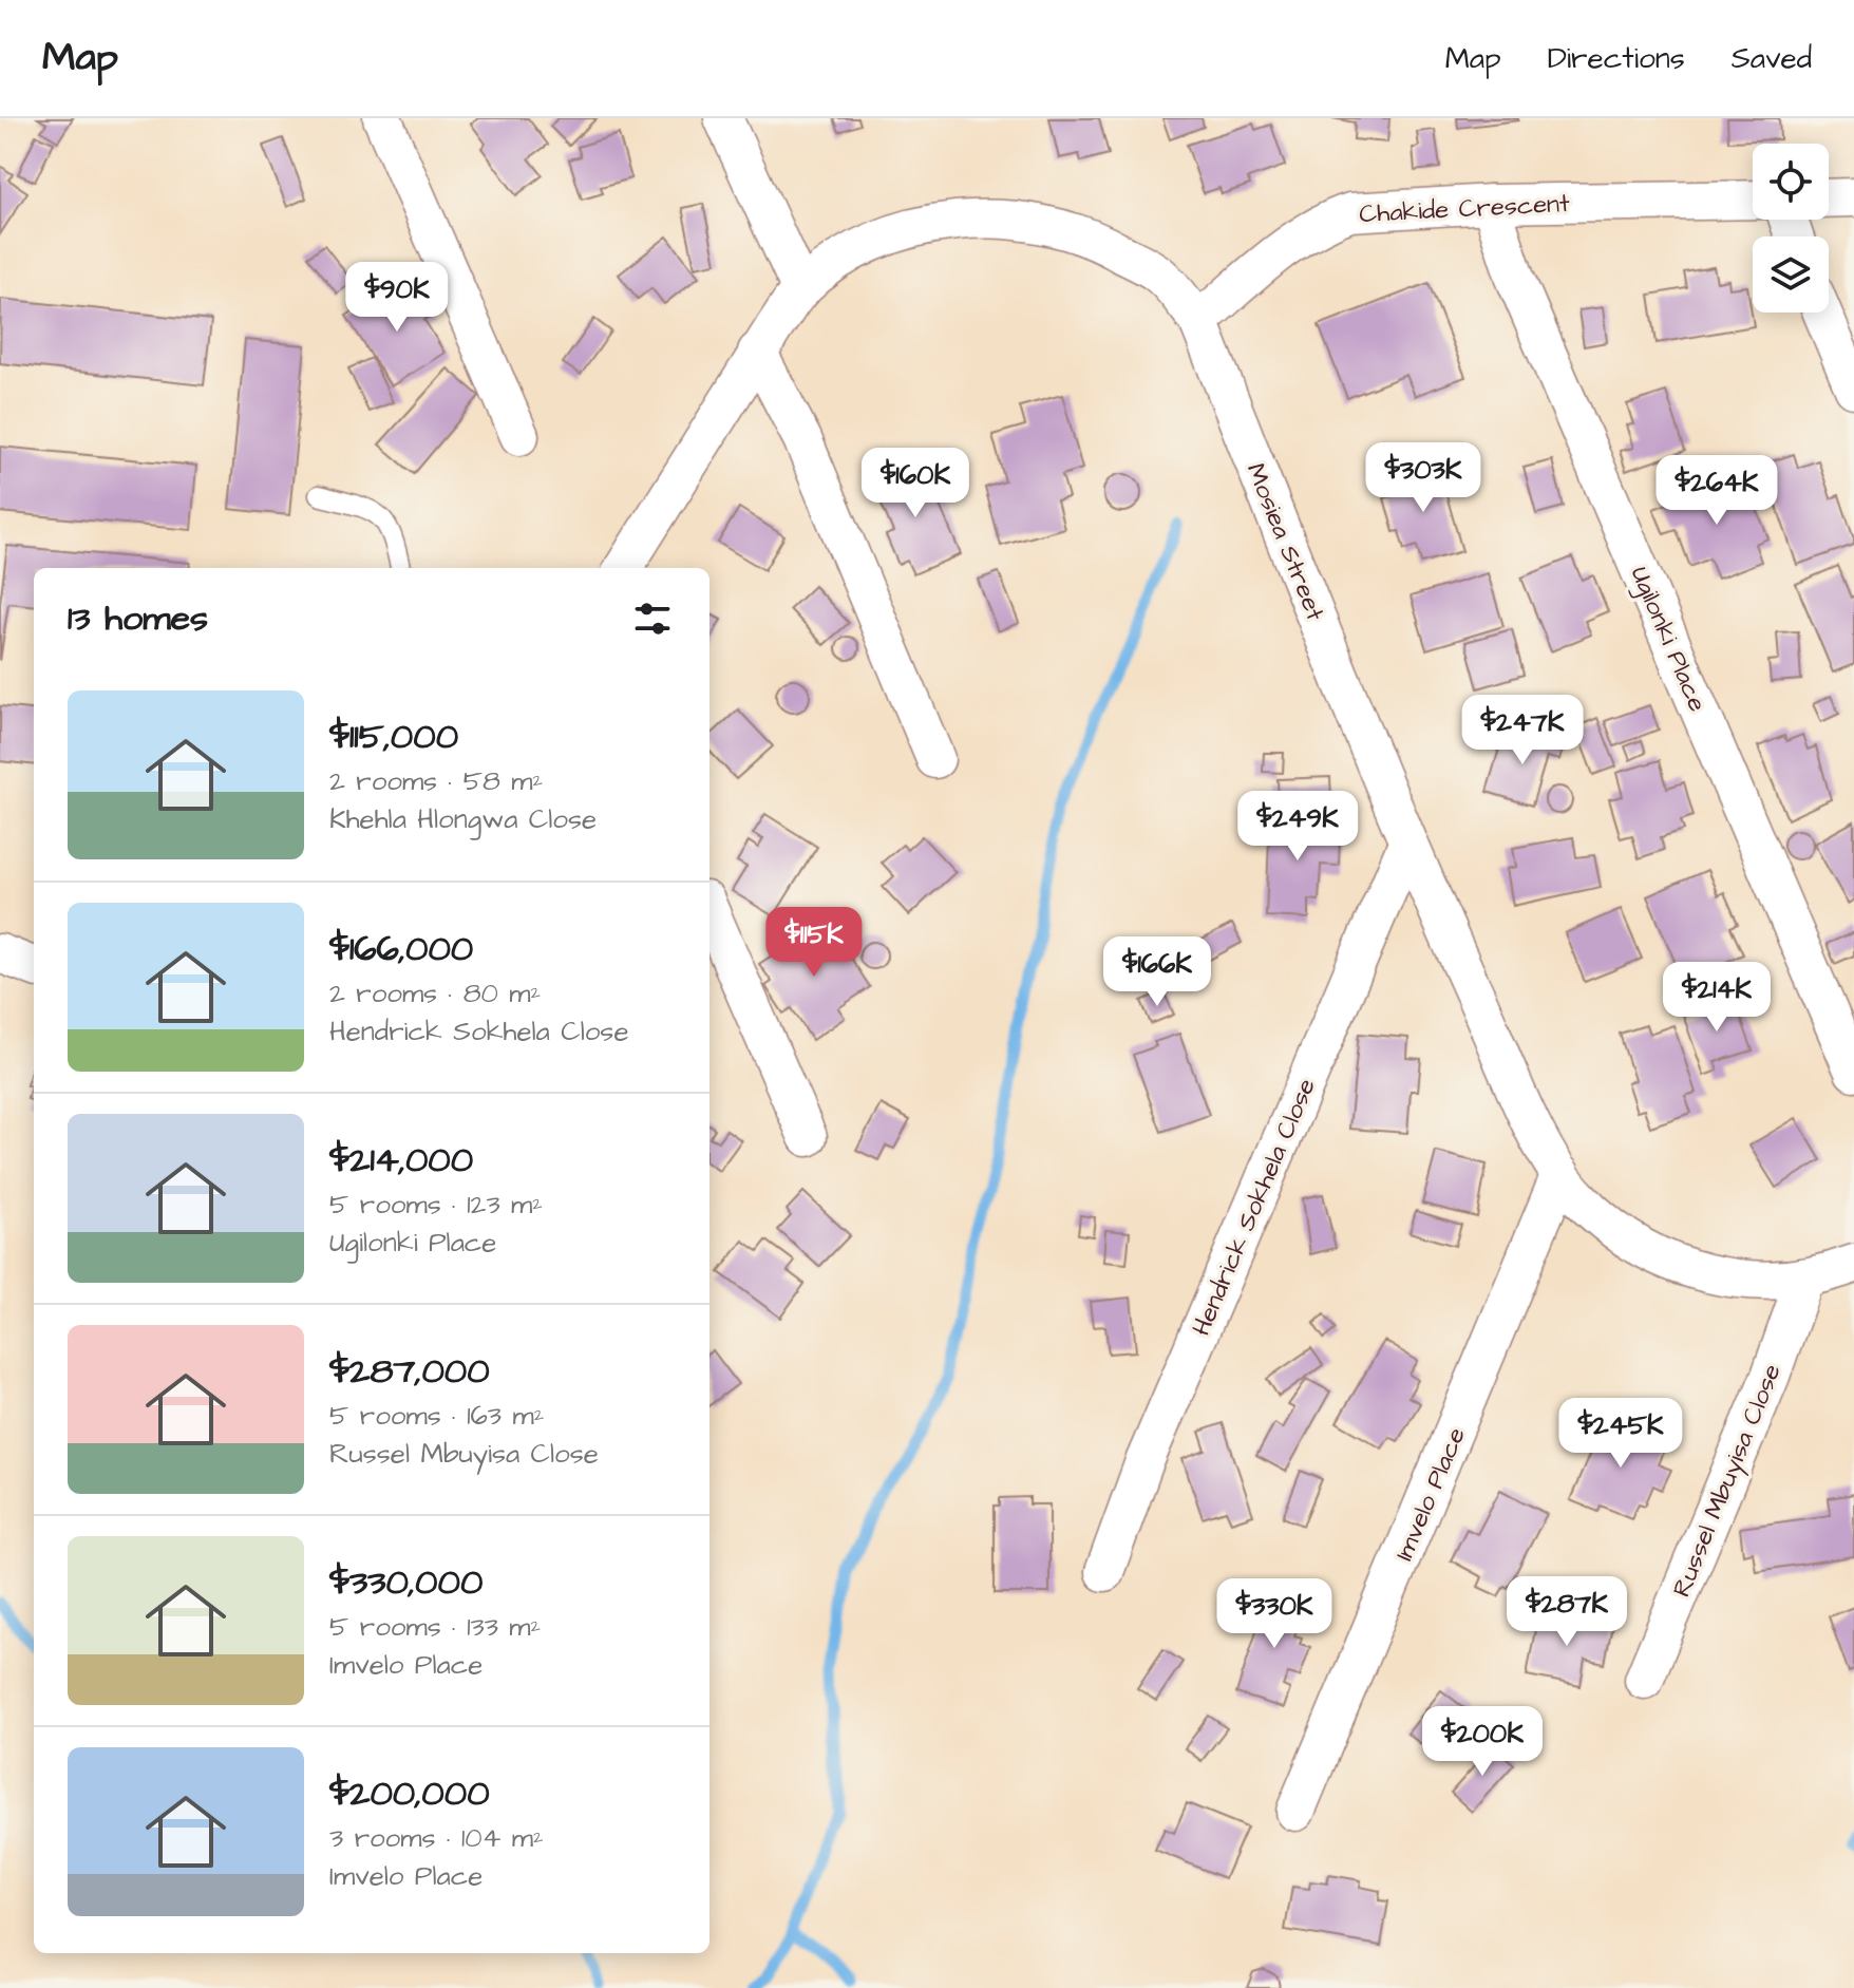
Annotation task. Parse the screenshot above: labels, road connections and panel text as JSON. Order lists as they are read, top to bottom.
{
  "streets": {
    "street": [
      "Chakide Crescent",
      "Mosiea Street",
      "Ugilonki Place",
      "Hendrick Sokhela Close",
      "Russel Mbuyisa Close",
      "Imvelo Place"
    ]
  },
  "crossings": [
    ["Chakide Crescent", "Mosiea Street"],
    ["Chakide Crescent", "Ugilonki Place"],
    ["Mosiea Street", "Hendrick Sokhela Close"],
    ["Mosiea Street", "Russel Mbuyisa Close"],
    ["Mosiea Street", "Imvelo Place"]
  ],
  "page": {
    "header": "Map",
    "nav": ["Map", "Directions", "Saved"],
    "price": [
      "$90K",
      "$303K",
      "$160K",
      "$264K",
      "$247K",
      "$249K",
      "$115K",
      "$166K",
      "$214K",
      "$245K",
      "$287K",
      "$330K",
      "$200K"
    ],
    "heading": "13 homes",
    "list": [
      {
        "name": "$115,000",
        "note": "2 rooms · 58 m² · Khehla Hlongwa Close"
      },
      {
        "name": "$166,000",
        "note": "2 rooms · 80 m² · Hendrick Sokhela Close"
      },
      {
        "name": "$214,000",
        "note": "5 rooms · 123 m² · Ugilonki Place"
      },
      {
        "name": "$287,000",
        "note": "5 rooms · 163 m² · Russel Mbuyisa Close"
      },
      {
        "name": "$330,000",
        "note": "5 rooms · 133 m² · Imvelo Place"
      },
      {
        "name": "$200,000",
        "note": "3 rooms · 104 m² · Imvelo Place"
      }
    ]
  }
}
